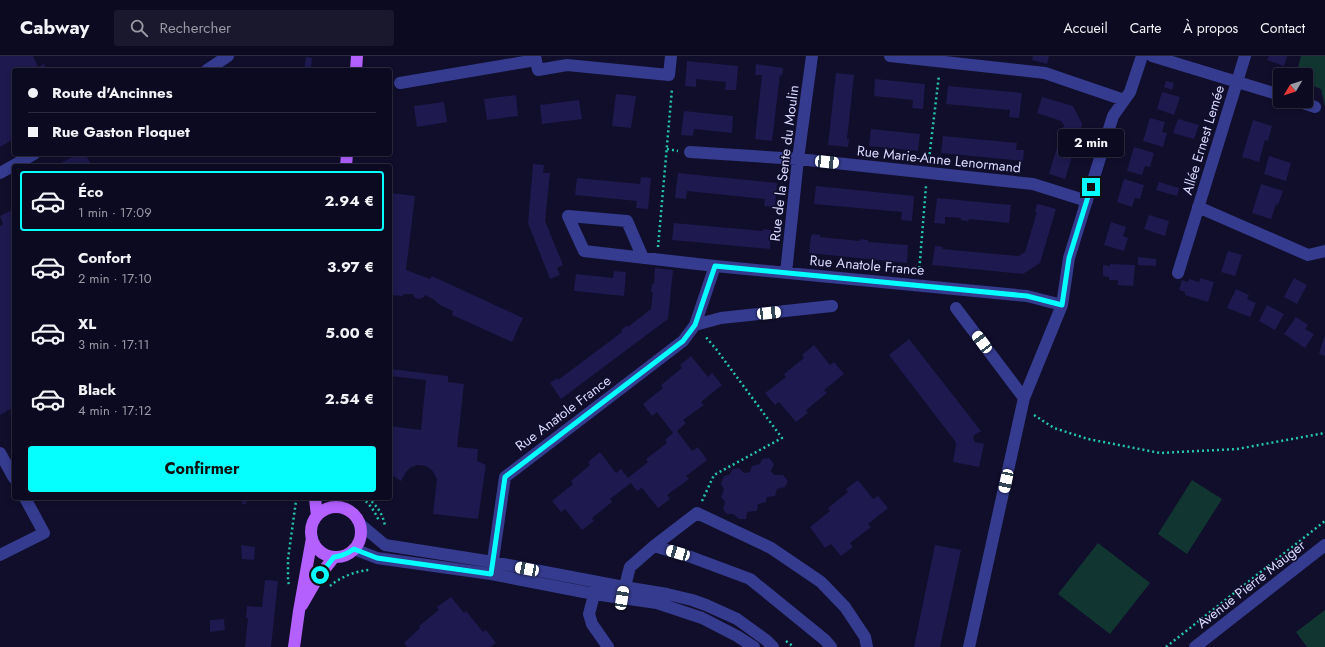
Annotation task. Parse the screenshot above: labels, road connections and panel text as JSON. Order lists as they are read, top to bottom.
{
  "streets": {
    "street": [
      "Allée Ernest Lemée",
      "Rue Marie-Anne Lenormand",
      "Rue de la Sente du Moulin",
      "Rue Anatole France",
      "Avenue Pierre Mauger"
    ]
  },
  "crossings": [
    ["Rue Marie-Anne Lenormand", "Rue de la Sente du Moulin"],
    ["Rue de la Sente du Moulin", "Rue Anatole France"]
  ],
  "north": "bottom left",
  "page": {
    "header": "Cabway",
    "search": "Rechercher",
    "nav": [
      "Accueil",
      "Carte",
      "À propos",
      "Contact"
    ],
    "banner": ["Route d'Ancinnes", "Rue Gaston Floquet"],
    "bubble": "2 min",
    "list": [
      {
        "name": "Éco",
        "note": "1 min · 17:09",
        "value": "2.94 €"
      },
      {
        "name": "Confort",
        "note": "2 min · 17:10",
        "value": "3.97 €"
      },
      {
        "name": "XL",
        "note": "3 min · 17:11",
        "value": "5.00 €"
      },
      {
        "name": "Black",
        "note": "4 min · 17:12",
        "value": "2.54 €"
      }
    ],
    "buttons": "Confirmer"
  }
}
